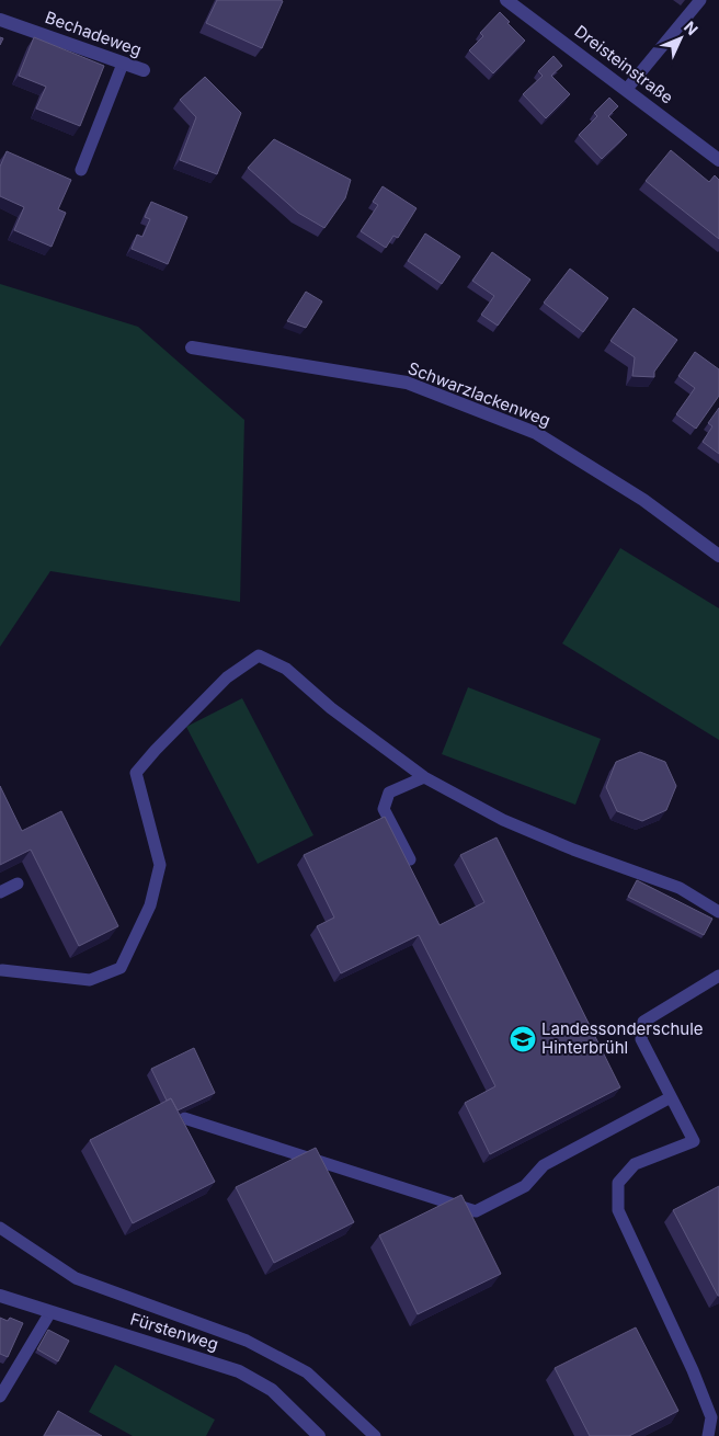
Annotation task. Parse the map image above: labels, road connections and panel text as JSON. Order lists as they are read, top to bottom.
{
  "streets": {
    "street": [
      "Bechadeweg",
      "Dreisteinstraße",
      "Schwarzlackenweg",
      "Fürstenweg"
    ]
  },
  "places": {
    "school or university": ["Landessonderschule Hinterbrühl"]
  },
  "north": "top right"
}
